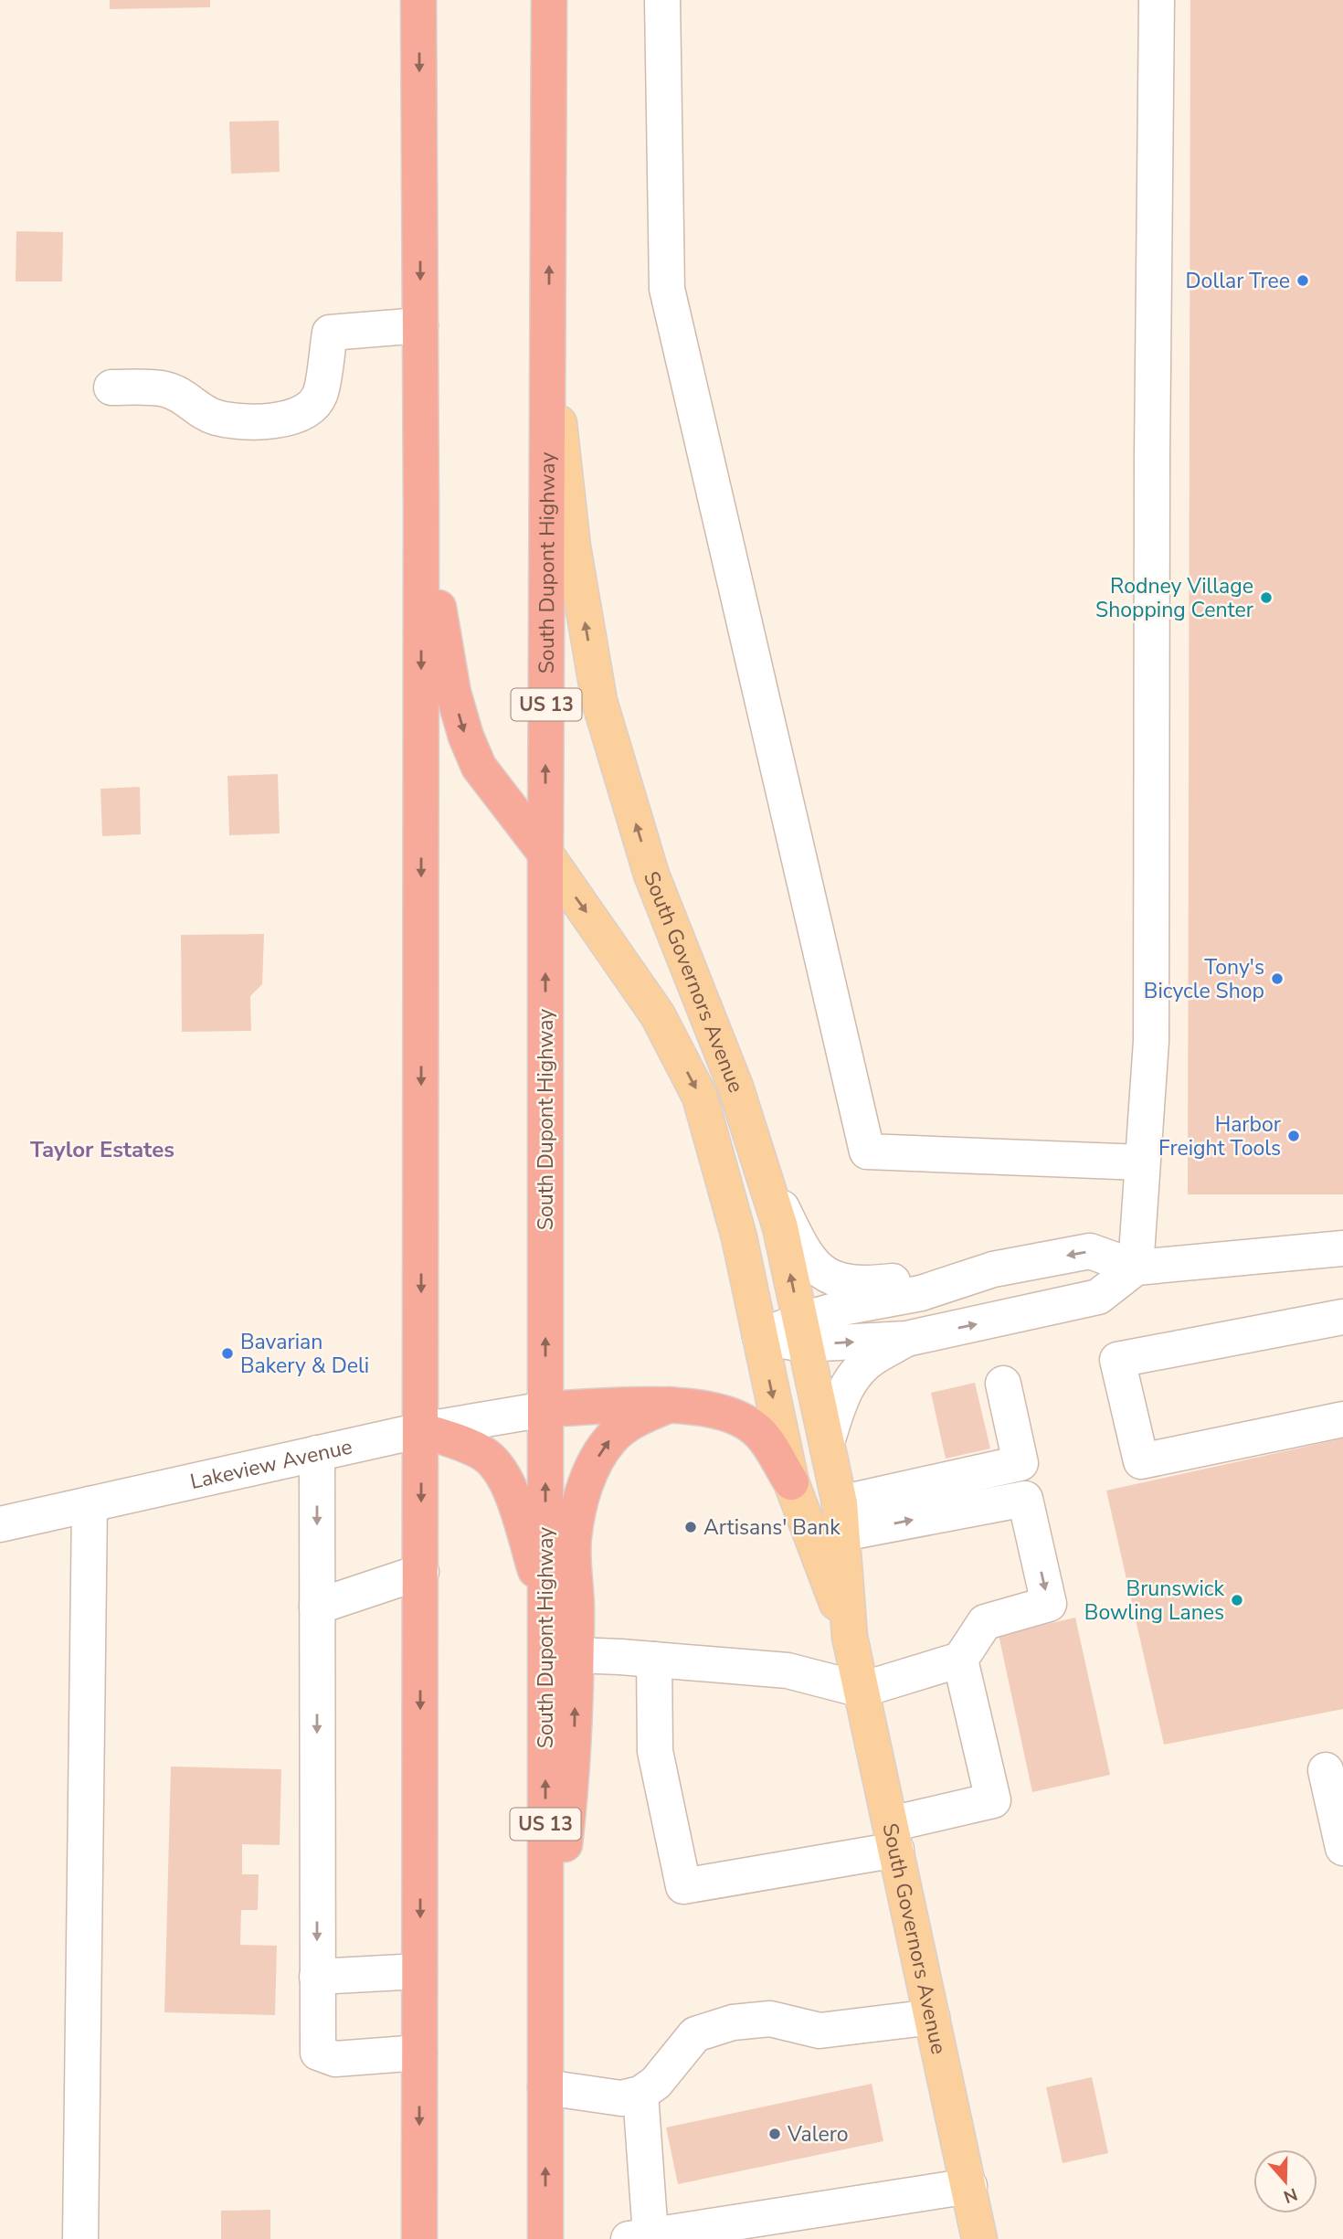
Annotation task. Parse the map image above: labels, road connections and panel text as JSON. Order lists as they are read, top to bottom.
{
  "streets": {
    "highway": ["South Dupont Highway", "US 13"],
    "main road": ["South Governors Avenue"],
    "street": ["Lakeview Avenue"]
  },
  "crossings": [
    ["South Dupont Highway", "South Governors Avenue"],
    ["South Dupont Highway", "Lakeview Avenue"]
  ],
  "districts": ["Taylor Estates"],
  "places": [
    "Dollar Tree",
    "Rodney Village Shopping Center",
    "Tony's Bicycle Shop",
    "Harbor Freight Tools",
    "Bavarian Bakery & Deli",
    "Artisans' Bank",
    "Brunswick Bowling Lanes",
    "Valero"
  ],
  "north": "bottom"
}
